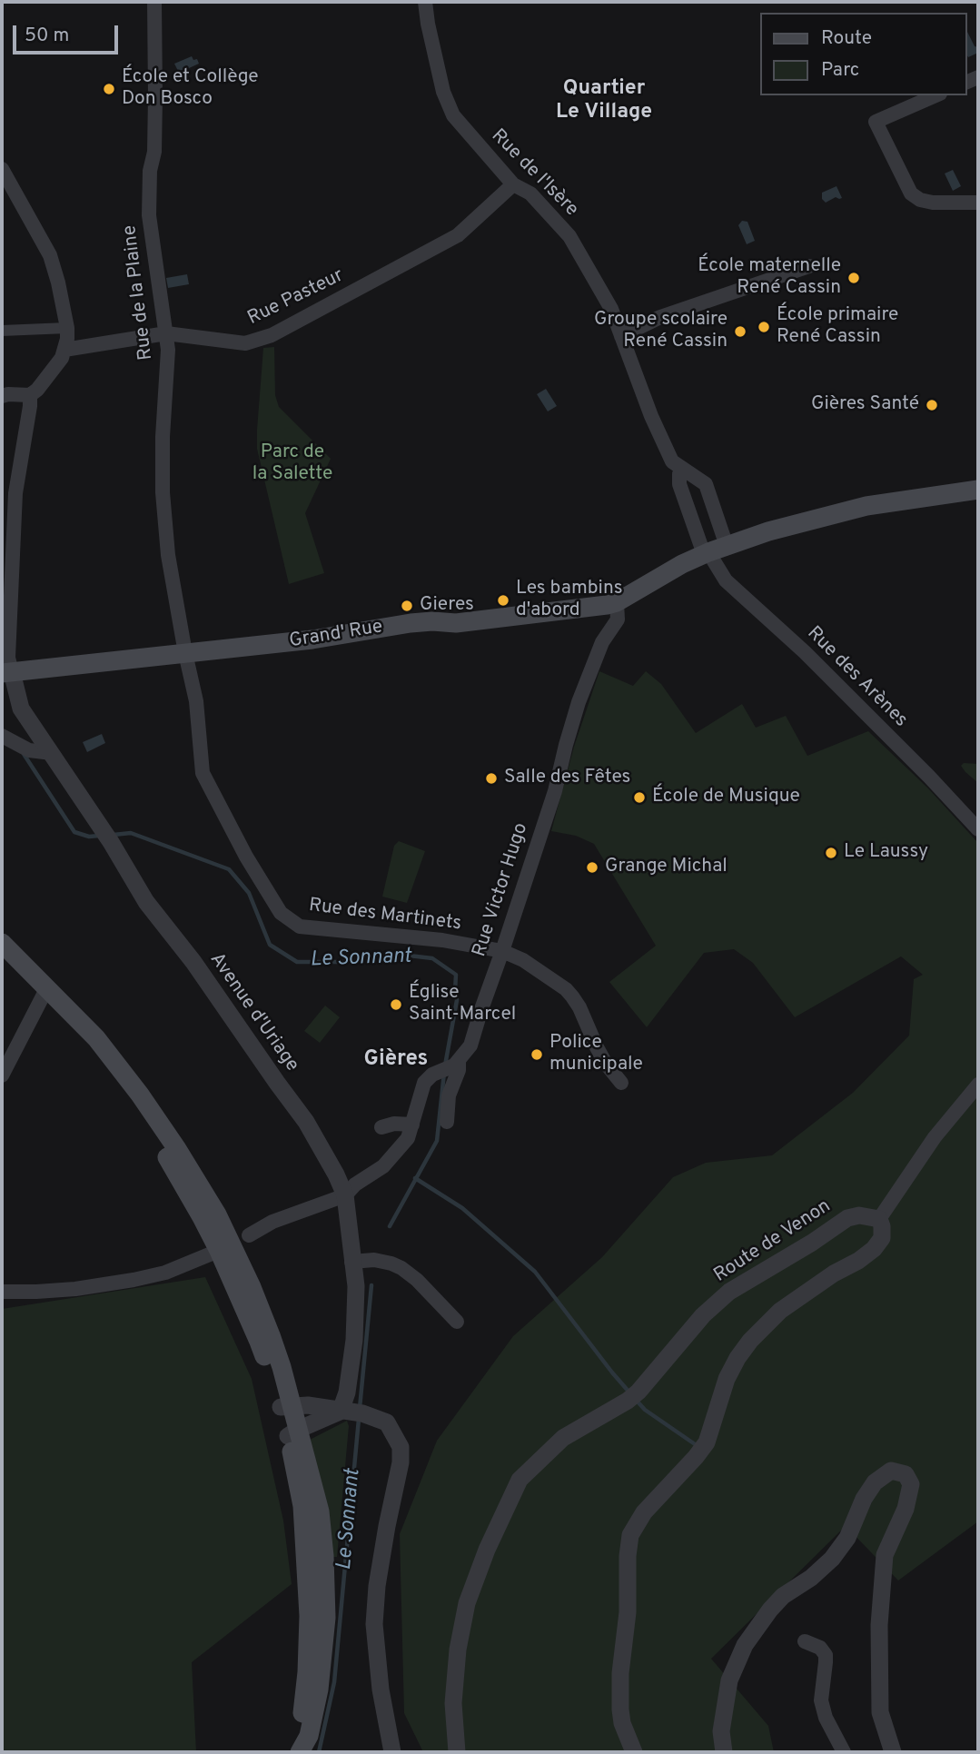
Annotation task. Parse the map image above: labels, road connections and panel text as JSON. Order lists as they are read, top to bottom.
{
  "streets": {
    "main road": ["Grand' Rue"],
    "street": [
      "Rue de l'Isère",
      "Rue de la Plaine",
      "Rue Pasteur",
      "Rue des Arènes",
      "Rue Victor Hugo",
      "Rue des Martinets",
      "Avenue d'Uriage",
      "Route de Venon"
    ]
  },
  "crossings": [
    ["Rue de l'Isère", "Rue Pasteur"],
    ["Rue de l'Isère", "Grand' Rue"],
    ["Rue de l'Isère", "Rue des Arènes"],
    ["Rue de la Plaine", "Rue Pasteur"],
    ["Rue de la Plaine", "Grand' Rue"],
    ["Rue de la Plaine", "Rue des Martinets"],
    ["Grand' Rue", "Rue des Arènes"],
    ["Grand' Rue", "Rue Victor Hugo"],
    ["Grand' Rue", "Rue des Martinets"],
    ["Grand' Rue", "Avenue d'Uriage"],
    ["Rue Victor Hugo", "Rue des Martinets"]
  ],
  "districts": ["Quartier Le Village", "Gières"],
  "water": ["Le Sonnant"],
  "parks": ["Parc de la Salette"],
  "places": [
    "École et Collège Don Bosco",
    "École maternelle René Cassin",
    "École primaire René Cassin",
    "Groupe scolaire René Cassin",
    "Gières Santé",
    "Les bambins d'abord",
    "Gieres",
    "Salle des Fêtes",
    "École de Musique",
    "Le Laussy",
    "Grange Michal",
    "Église Saint-Marcel",
    "Police municipale"
  ],
  "legend": ["Route", "Parc"],
  "scale_bar": "50 m"
}
